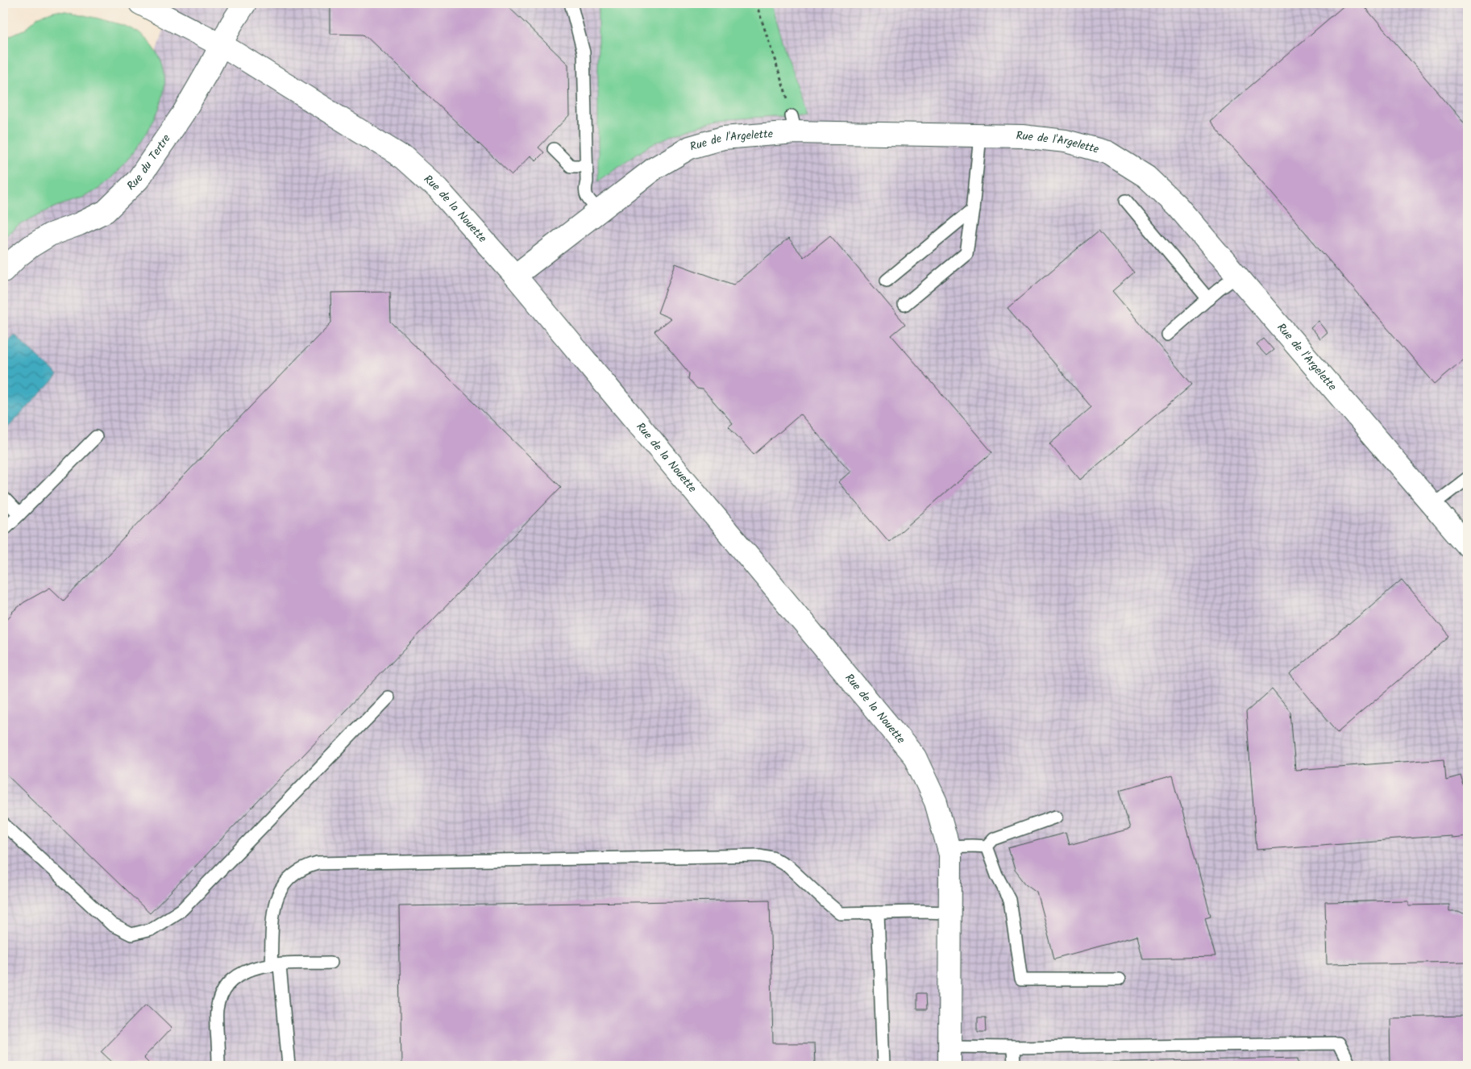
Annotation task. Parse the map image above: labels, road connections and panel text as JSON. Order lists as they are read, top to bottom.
{
  "streets": {
    "street": ["Rue de l'Argelette", "Rue du Tertre", "Rue de la Nouette"]
  },
  "crossings": [
    ["Rue de l'Argelette", "Rue de la Nouette"],
    ["Rue du Tertre", "Rue de la Nouette"]
  ]
}
